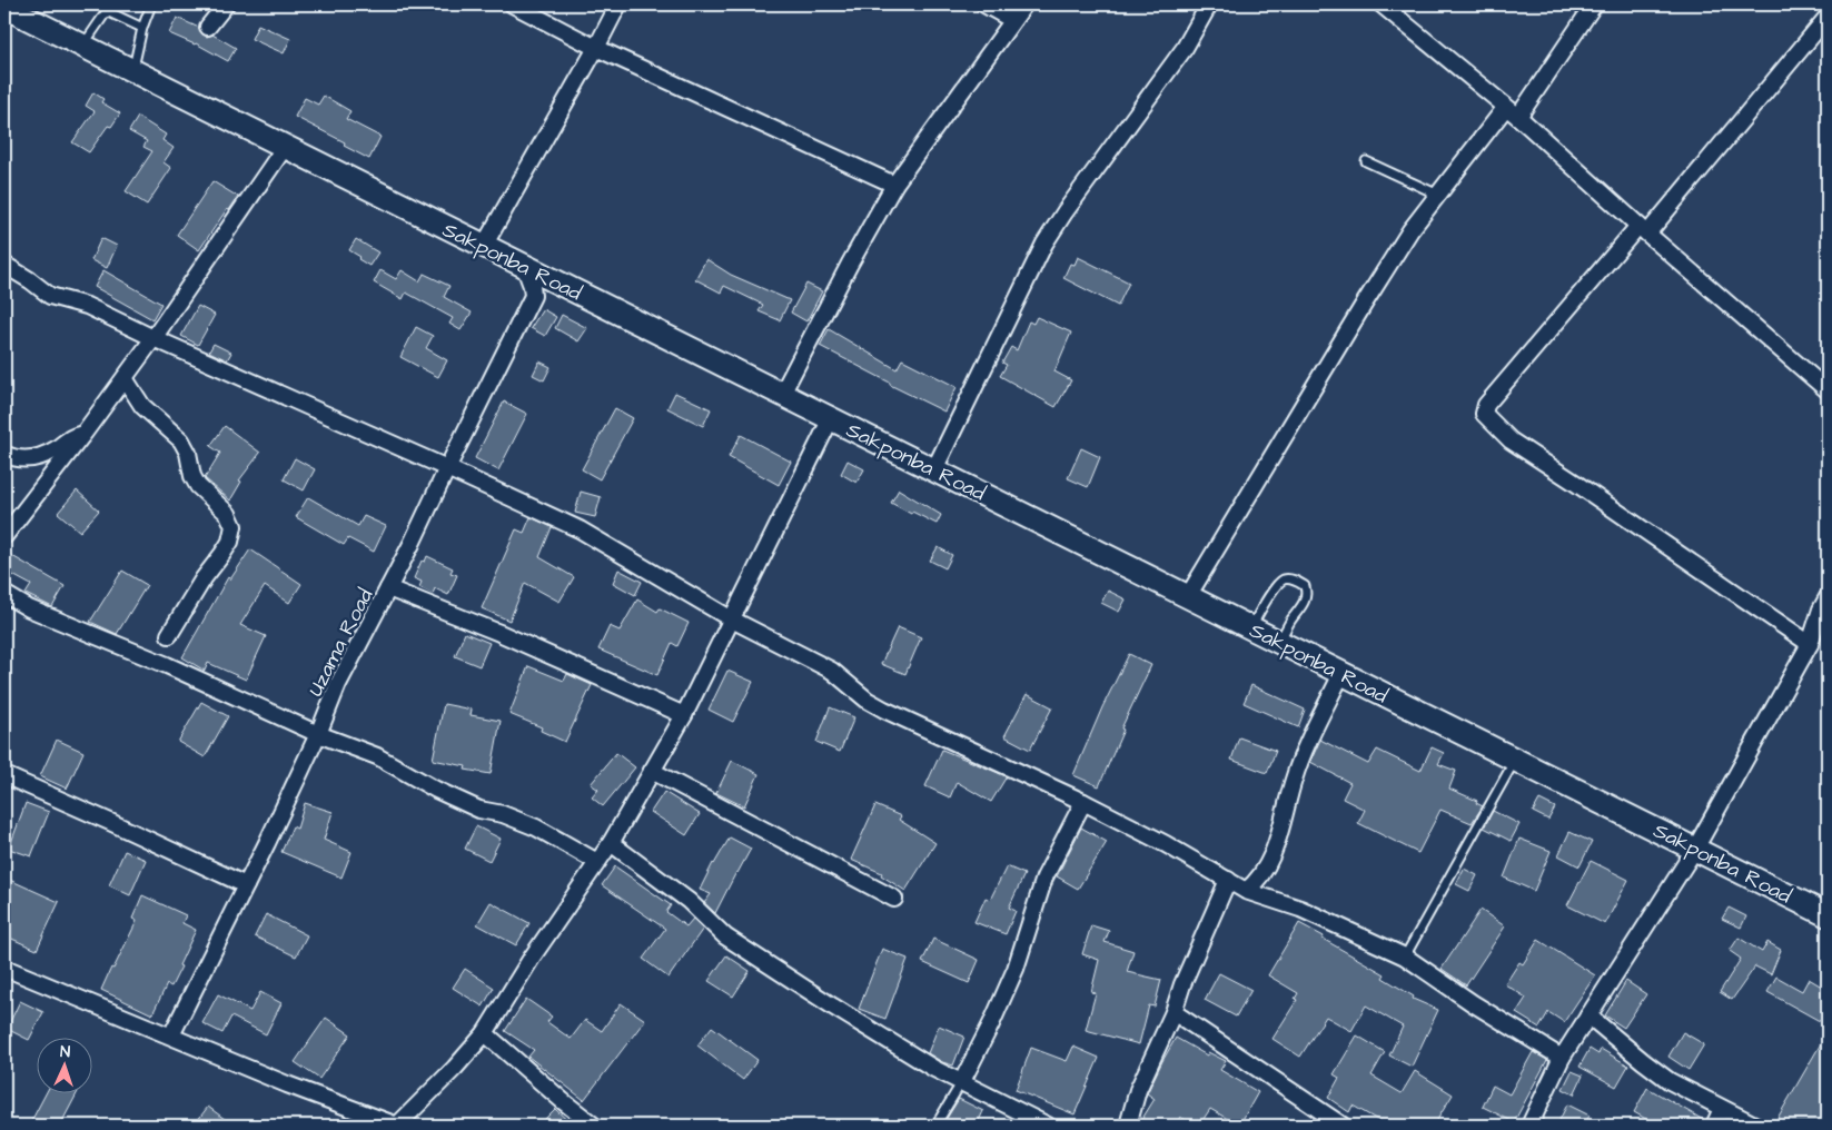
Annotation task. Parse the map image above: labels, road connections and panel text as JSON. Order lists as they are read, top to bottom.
{
  "streets": {
    "main road": ["Sakponba Road"],
    "street": ["Uzama Road"]
  },
  "crossings": [
    ["Sakponba Road", "Uzama Road"]
  ],
  "north": "top"
}
